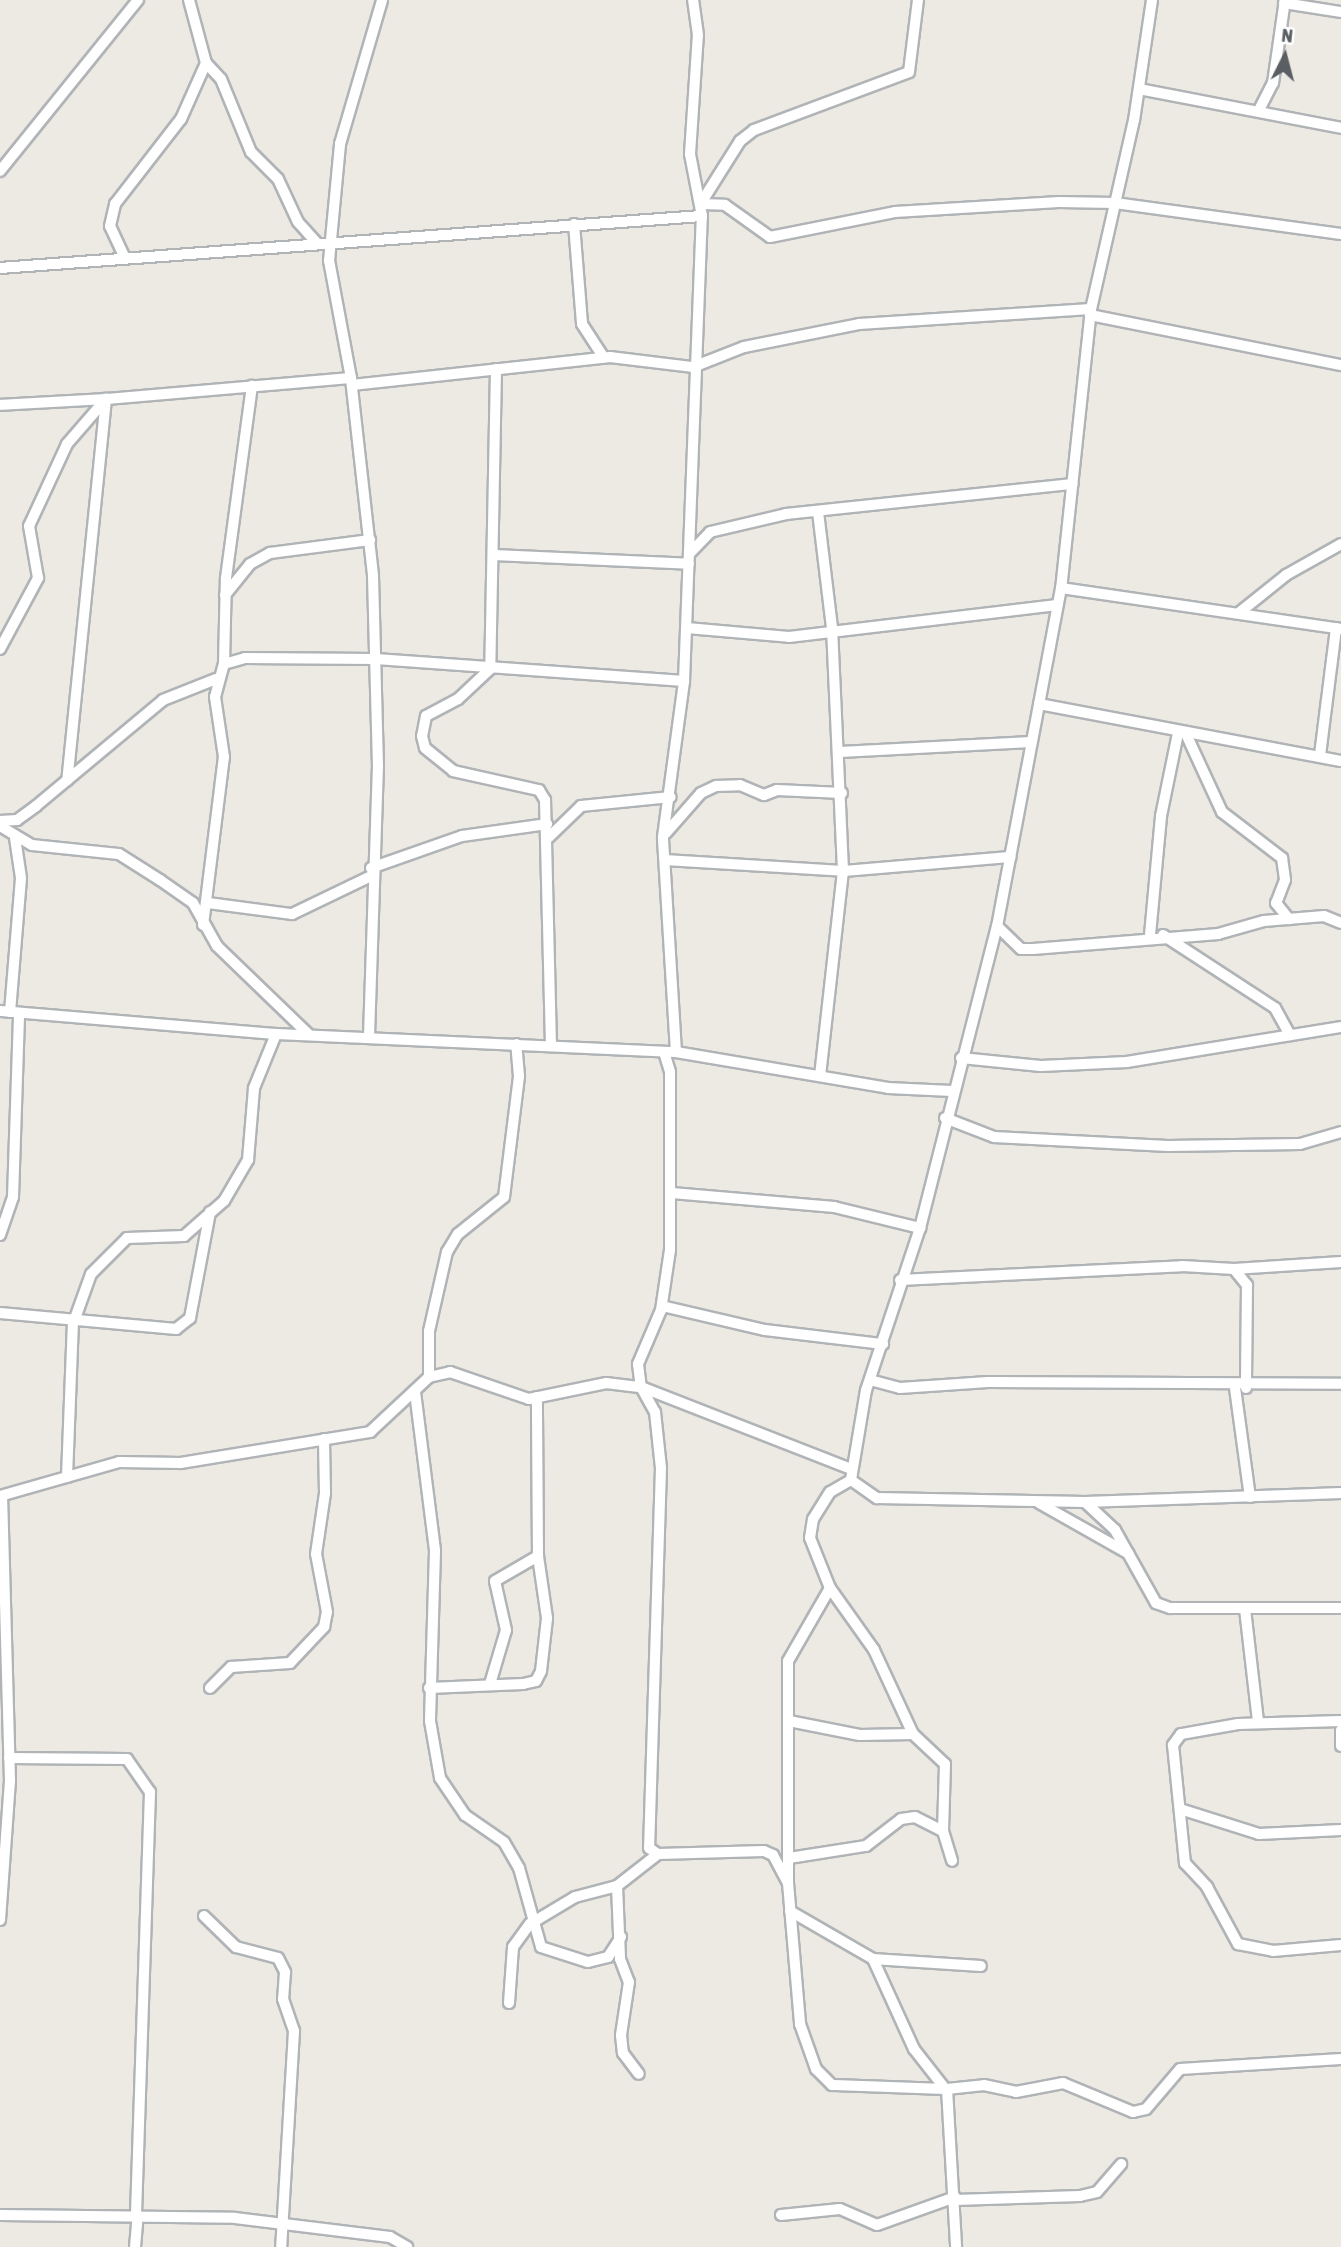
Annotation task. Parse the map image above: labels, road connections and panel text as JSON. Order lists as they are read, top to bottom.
{
  "north": "top"
}
